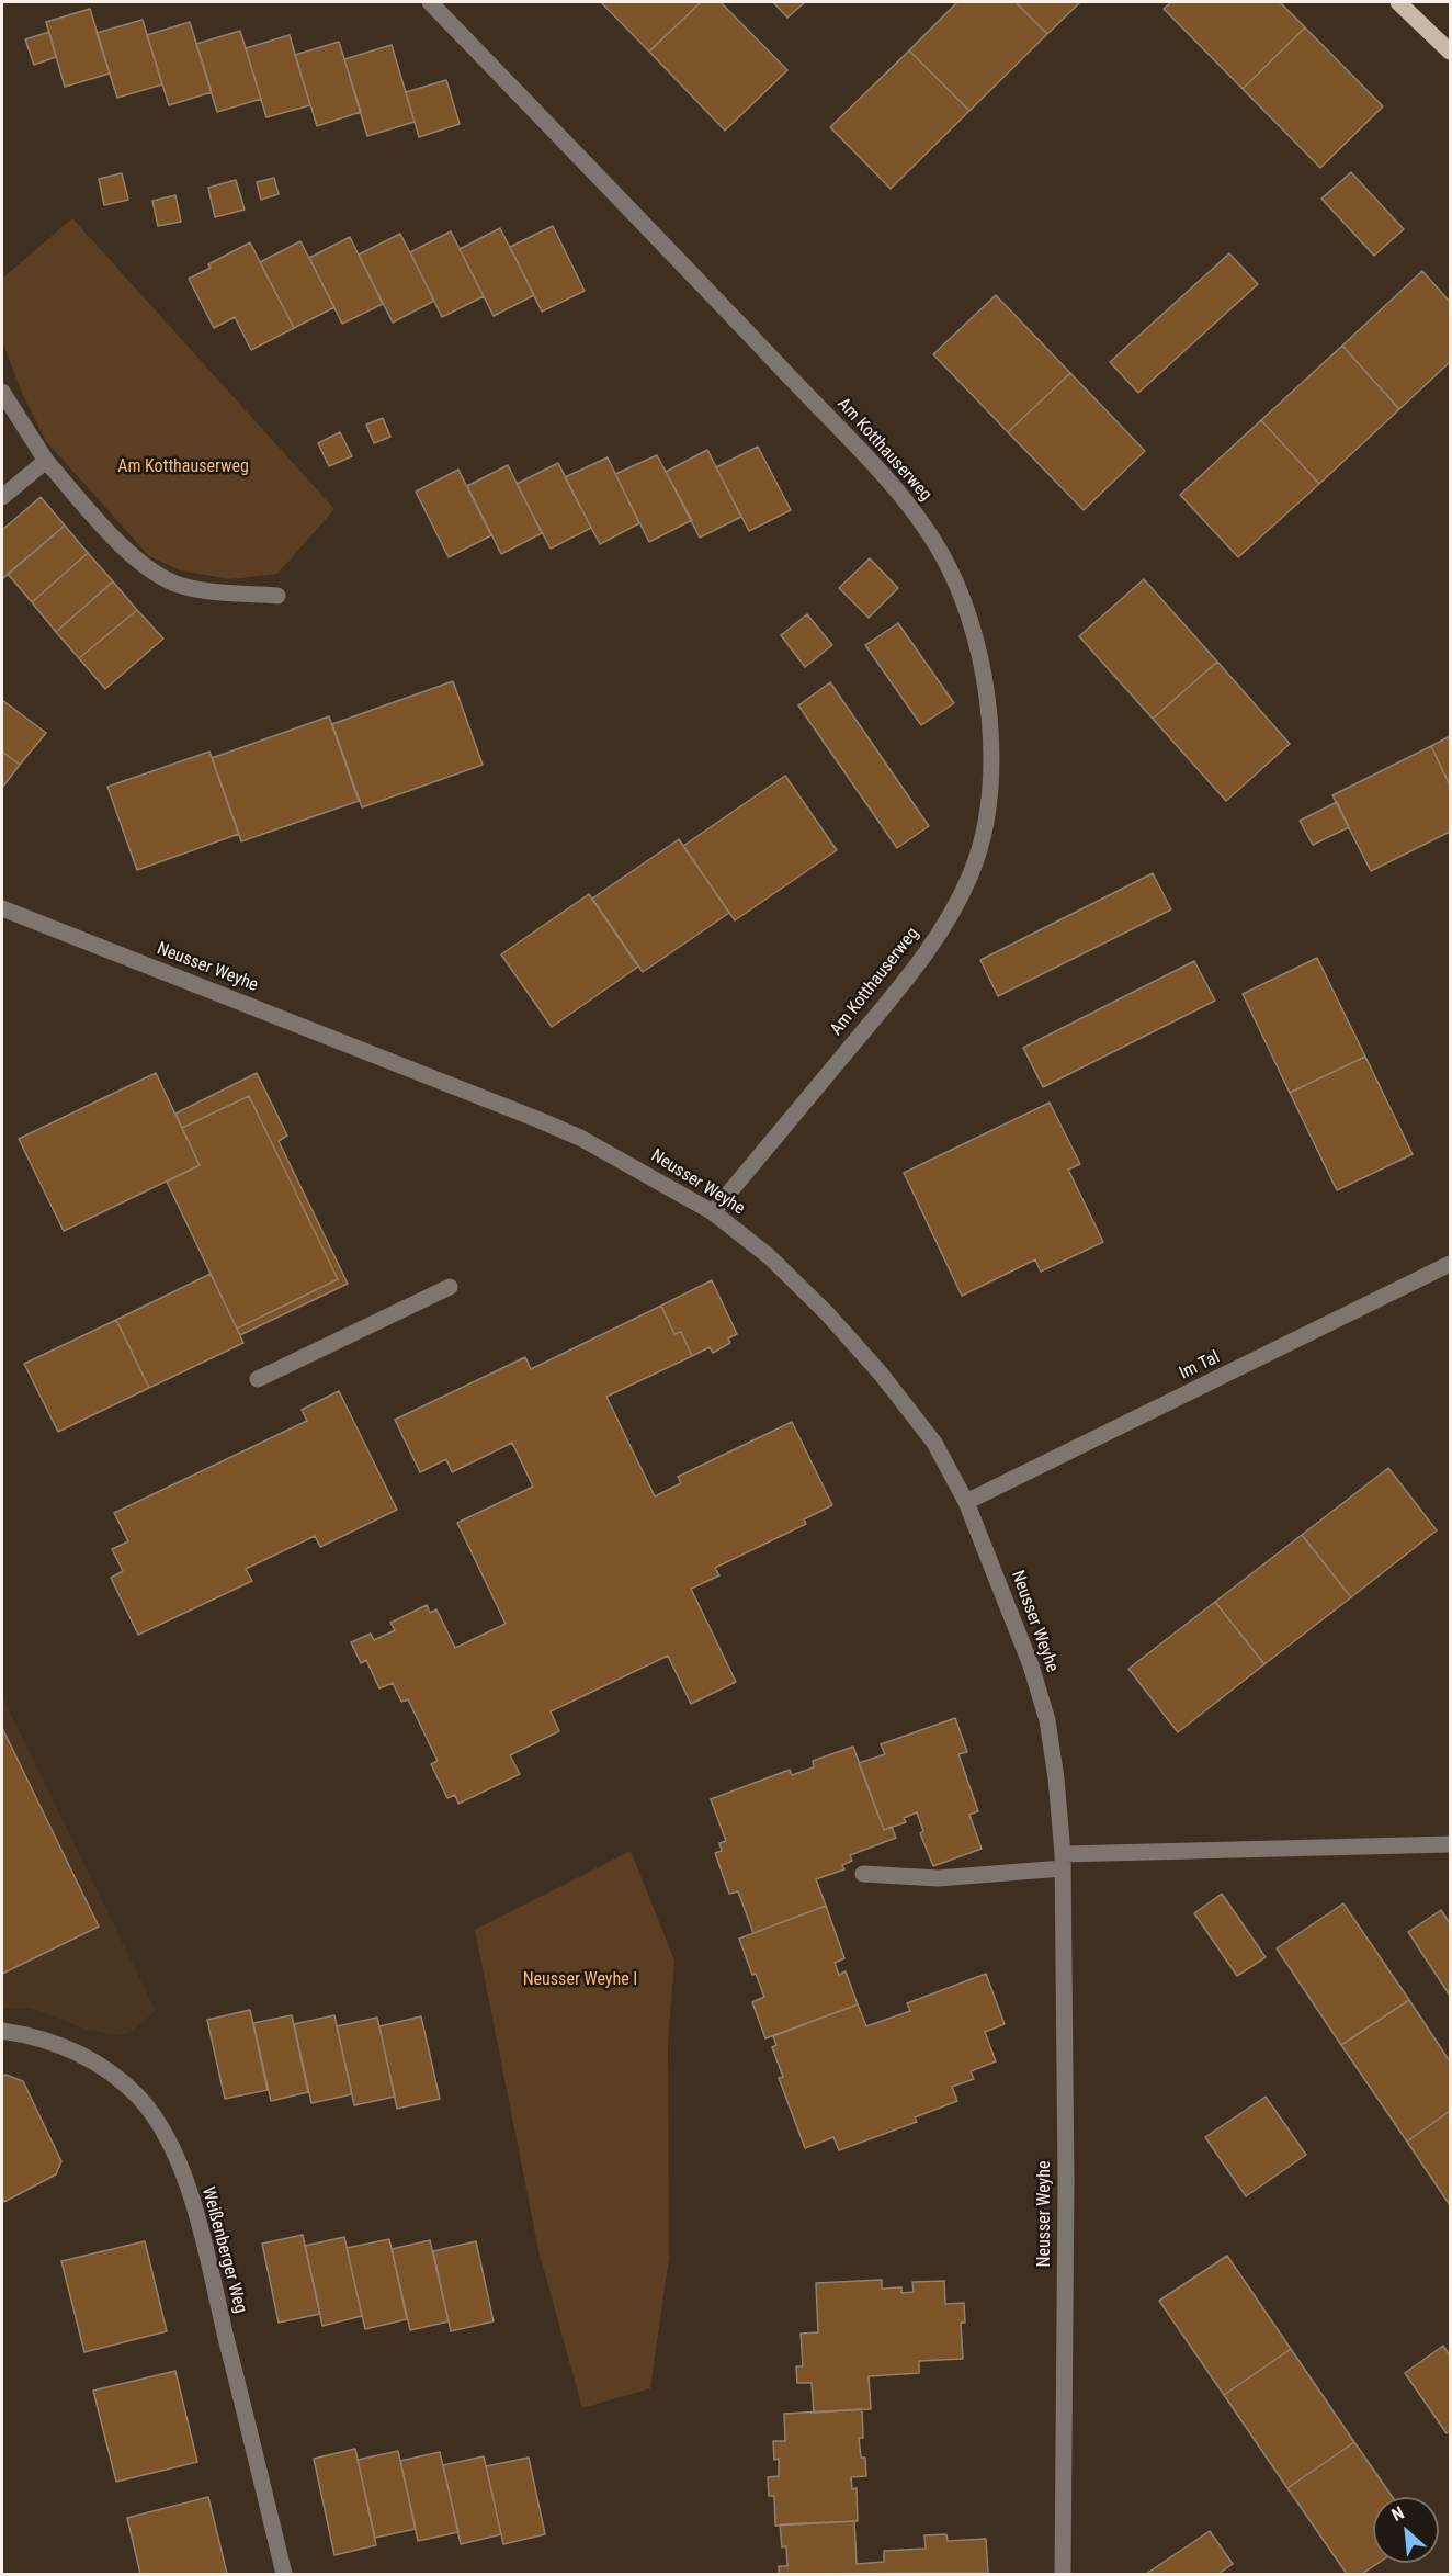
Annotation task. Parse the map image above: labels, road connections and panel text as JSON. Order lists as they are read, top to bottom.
{
  "streets": {
    "street": [
      "Am Kotthauserweg",
      "Neusser Weyhe",
      "Im Tal",
      "Weißenberger Weg"
    ]
  },
  "crossings": [
    ["Am Kotthauserweg", "Neusser Weyhe"],
    ["Neusser Weyhe", "Im Tal"]
  ],
  "parks": ["Am Kotthauserweg", "Neusser Weyhe I"],
  "north": "top left"
}
